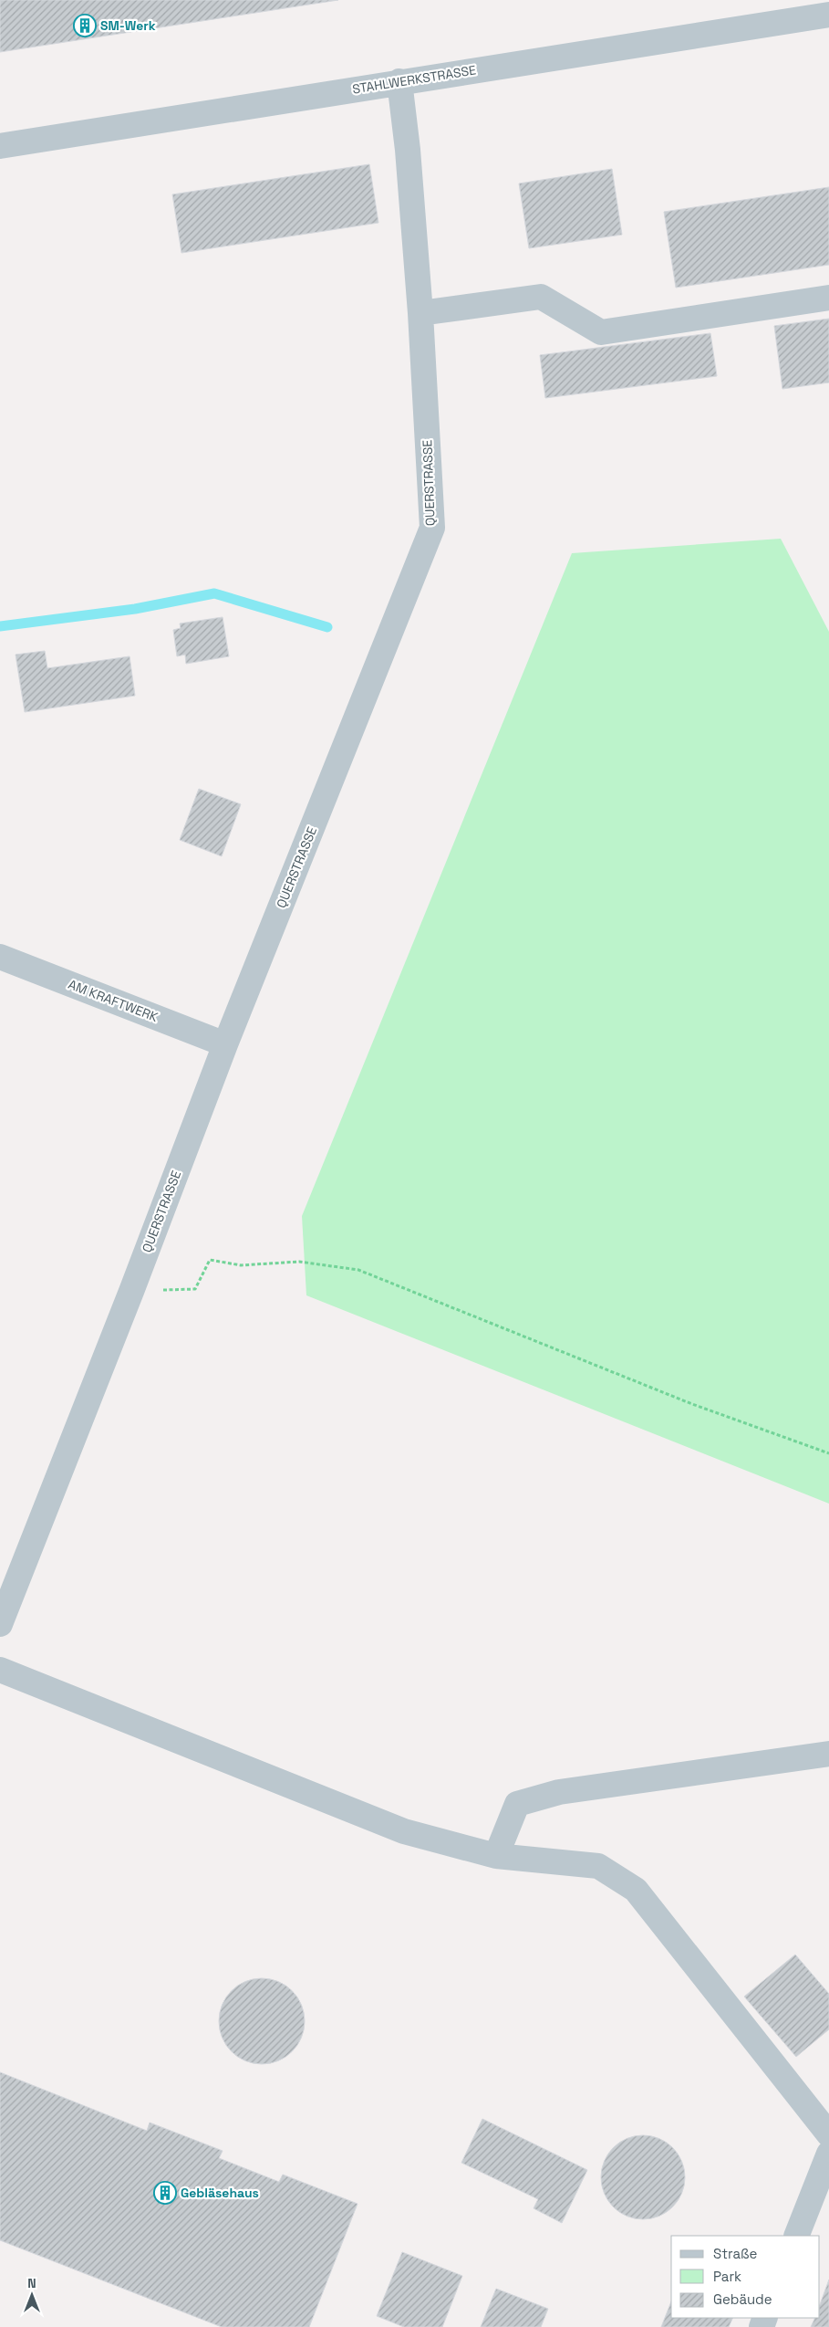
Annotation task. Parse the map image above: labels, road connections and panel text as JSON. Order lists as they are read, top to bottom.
{
  "streets": {
    "street": ["STAHLWERKSTRASSE", "QUERSTRASSE", "AM KRAFTWERK"]
  },
  "crossings": [
    ["STAHLWERKSTRASSE", "QUERSTRASSE"],
    ["QUERSTRASSE", "AM KRAFTWERK"]
  ],
  "places": {
    "building": ["SM-Werk", "Gebläsehaus"]
  },
  "legend": ["Straße", "Park", "Gebäude"],
  "north": "top"
}
